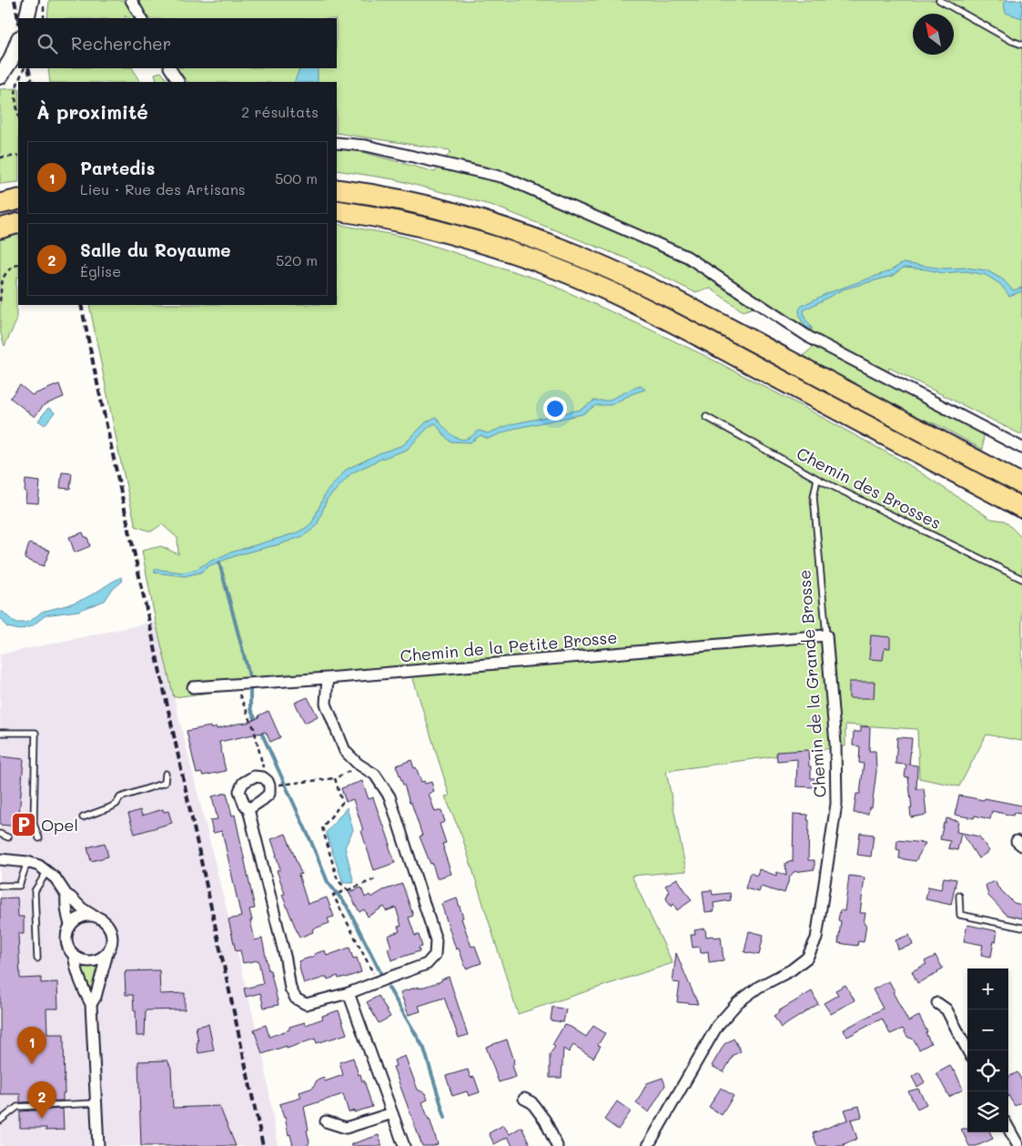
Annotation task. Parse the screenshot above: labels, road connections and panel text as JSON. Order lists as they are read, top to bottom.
{
  "streets": {
    "street": ["Chemin de la Petite Brosse", "Chemin de la Grande Brosse"],
    "lane": ["Chemin des Brosses"]
  },
  "crossings": [
    ["Chemin des Brosses", "Chemin de la Grande Brosse"],
    ["Chemin de la Petite Brosse", "Chemin de la Grande Brosse"]
  ],
  "places": {
    "parking": ["Opel"]
  },
  "north": "top left",
  "page": {
    "search": "Rechercher",
    "heading": ["À proximité", "2 résultats"],
    "list": [
      {
        "mark": "1",
        "name": "Partedis",
        "note": "Lieu · Rue des Artisans",
        "value": "500 m"
      },
      {
        "mark": "2",
        "name": "Salle du Royaume",
        "note": "Église",
        "value": "520 m"
      }
    ],
    "map_buttons": ["+", "−"],
    "pins": ["1", "2"]
  }
}
